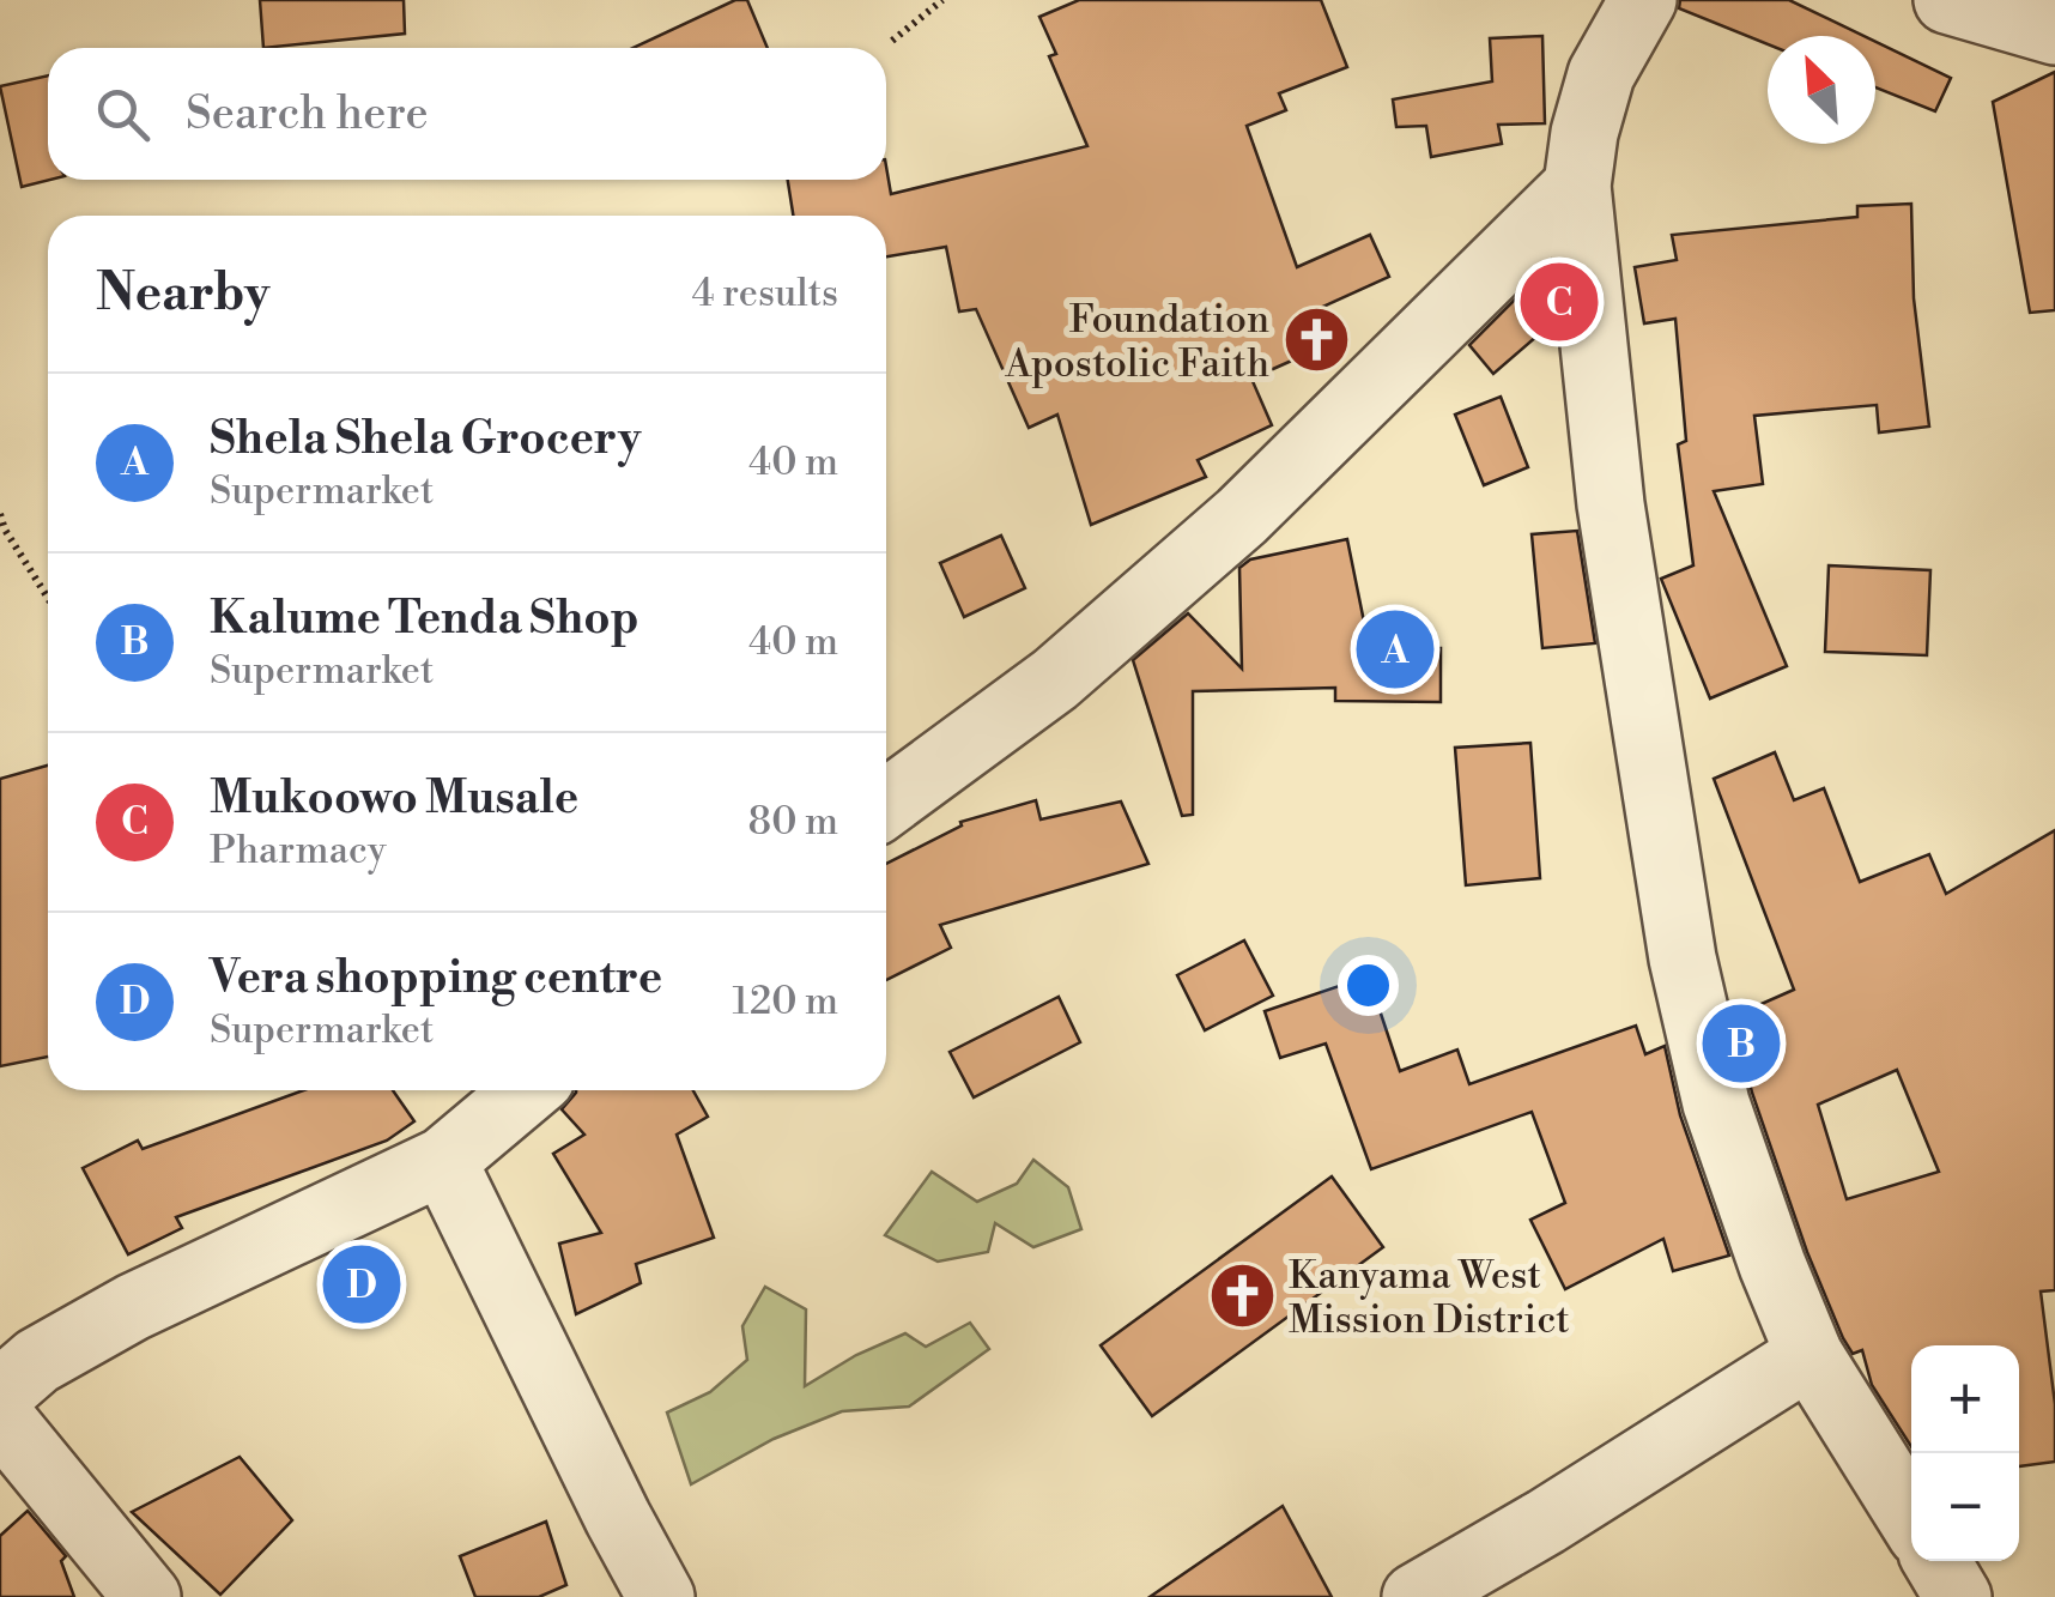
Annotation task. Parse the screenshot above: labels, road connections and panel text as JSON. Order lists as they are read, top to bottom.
{
  "places": {
    "church": ["Foundation Apostolic Faith", "Kanyama West Mission District"]
  },
  "north": "top left",
  "page": {
    "search": "Search here",
    "heading": ["Nearby", "4 results"],
    "pins": [
      "C",
      "A",
      "B",
      "D"
    ],
    "list": [
      {
        "mark": "A",
        "name": "Shela Shela Grocery",
        "note": "Supermarket",
        "value": "40 m"
      },
      {
        "mark": "B",
        "name": "Kalume Tenda Shop",
        "note": "Supermarket",
        "value": "40 m"
      },
      {
        "mark": "C",
        "name": "Mukoowo Musale",
        "note": "Pharmacy",
        "value": "80 m"
      },
      {
        "mark": "D",
        "name": "Vera shopping centre",
        "note": "Supermarket",
        "value": "120 m"
      }
    ],
    "map_buttons": ["+", "−"]
  }
}
